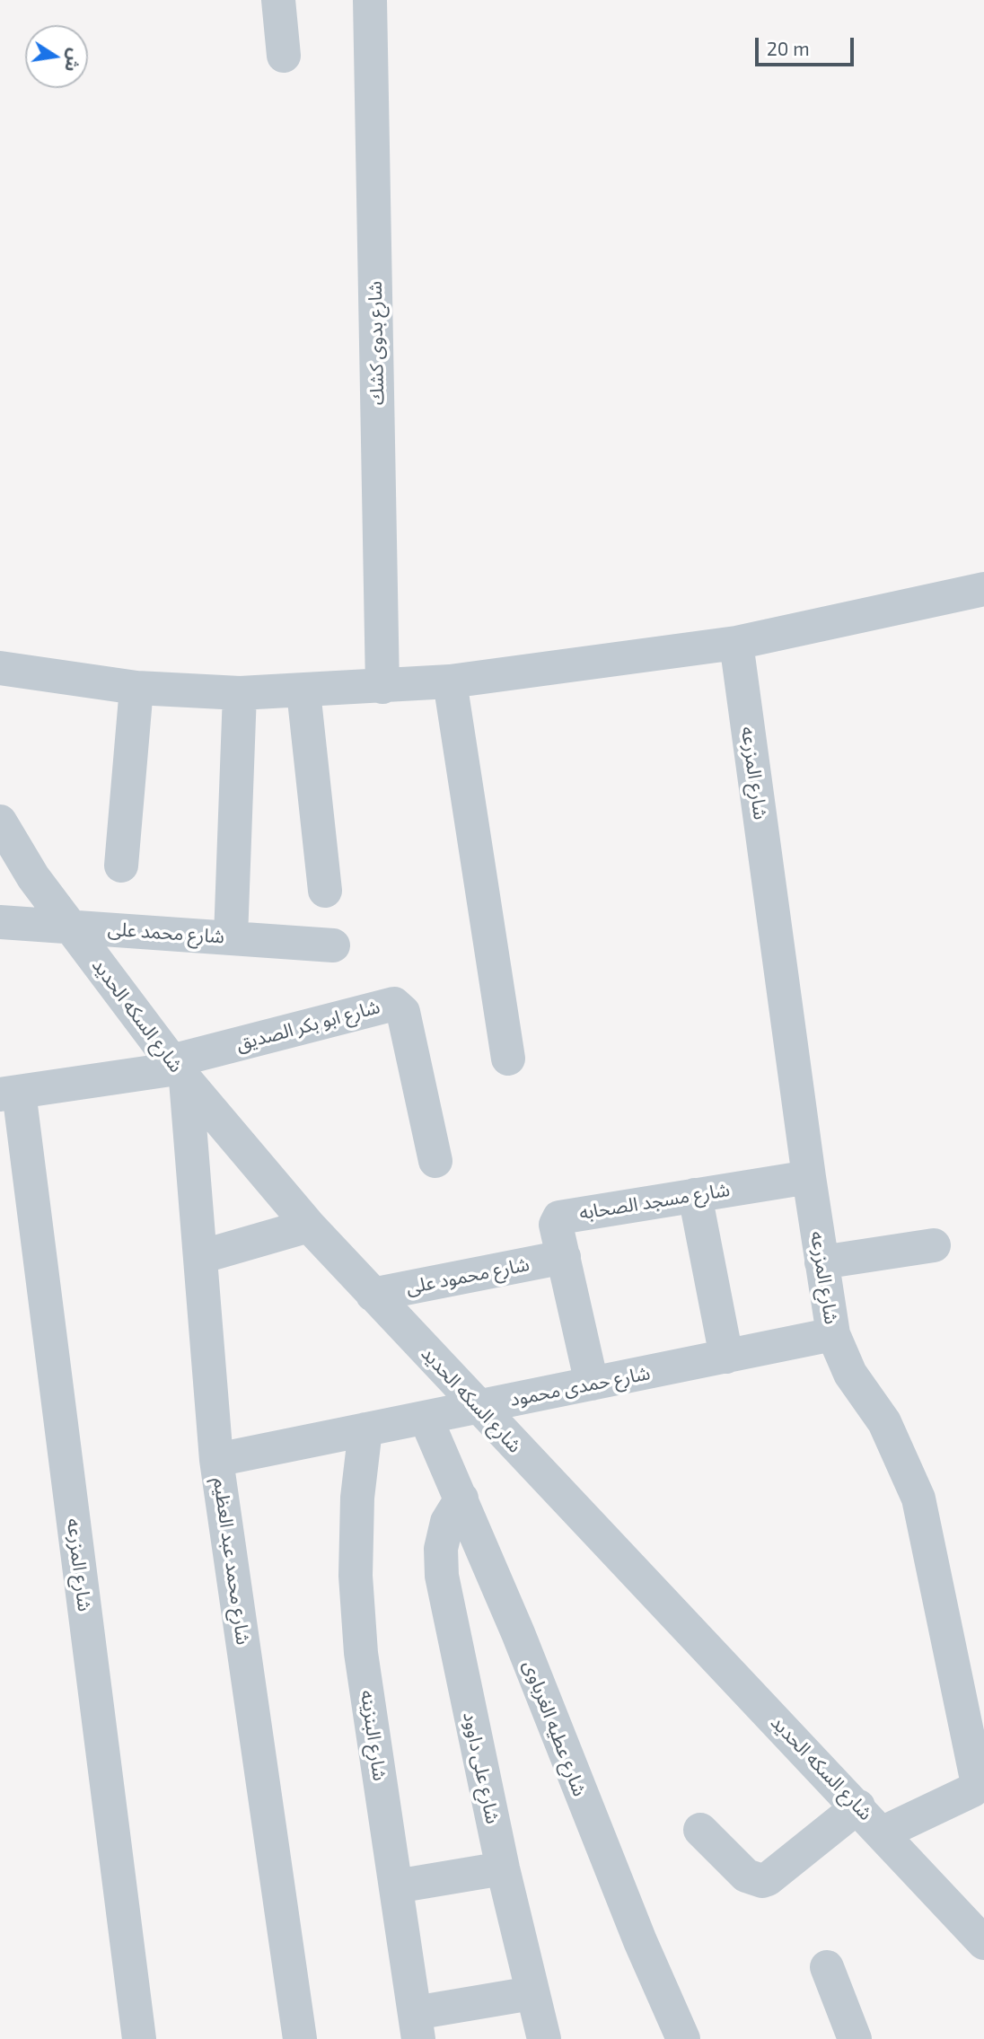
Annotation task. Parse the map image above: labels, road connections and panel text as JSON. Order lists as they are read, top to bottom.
{
  "streets": {
    "street": [
      "شارع بدوى كشك",
      "شارع المزرعه",
      "شارع محمد على",
      "شارع السكه الحديد",
      "شارع ابو بكر الصديق",
      "شارع مسجد الصحابه",
      "شارع محمود على",
      "شارع حمدى محمود",
      "شارع محمد عبد العظيم",
      "شارع عطيه الغرباوى",
      "شارع البنزينه",
      "شارع على داوود"
    ]
  },
  "crossings": [
    ["شارع المزرعه", "شارع السكه الحديد"],
    ["شارع المزرعه", "شارع مسجد الصحابه"],
    ["شارع المزرعه", "شارع حمدى محمود"],
    ["شارع محمد على", "شارع السكه الحديد"],
    ["شارع السكه الحديد", "شارع ابو بكر الصديق"],
    ["شارع السكه الحديد", "شارع محمود على"],
    ["شارع السكه الحديد", "شارع حمدى محمود"],
    ["شارع السكه الحديد", "شارع محمد عبد العظيم"],
    ["شارع ابو بكر الصديق", "شارع محمد عبد العظيم"],
    ["شارع مسجد الصحابه", "شارع محمود على"],
    ["شارع مسجد الصحابه", "شارع حمدى محمود"],
    ["شارع حمدى محمود", "شارع محمد عبد العظيم"],
    ["شارع حمدى محمود", "شارع عطيه الغرباوى"],
    ["شارع حمدى محمود", "شارع البنزينه"],
    ["شارع عطيه الغرباوى", "شارع على داوود"]
  ],
  "scale_bar": "20 m",
  "north": "right"
}
